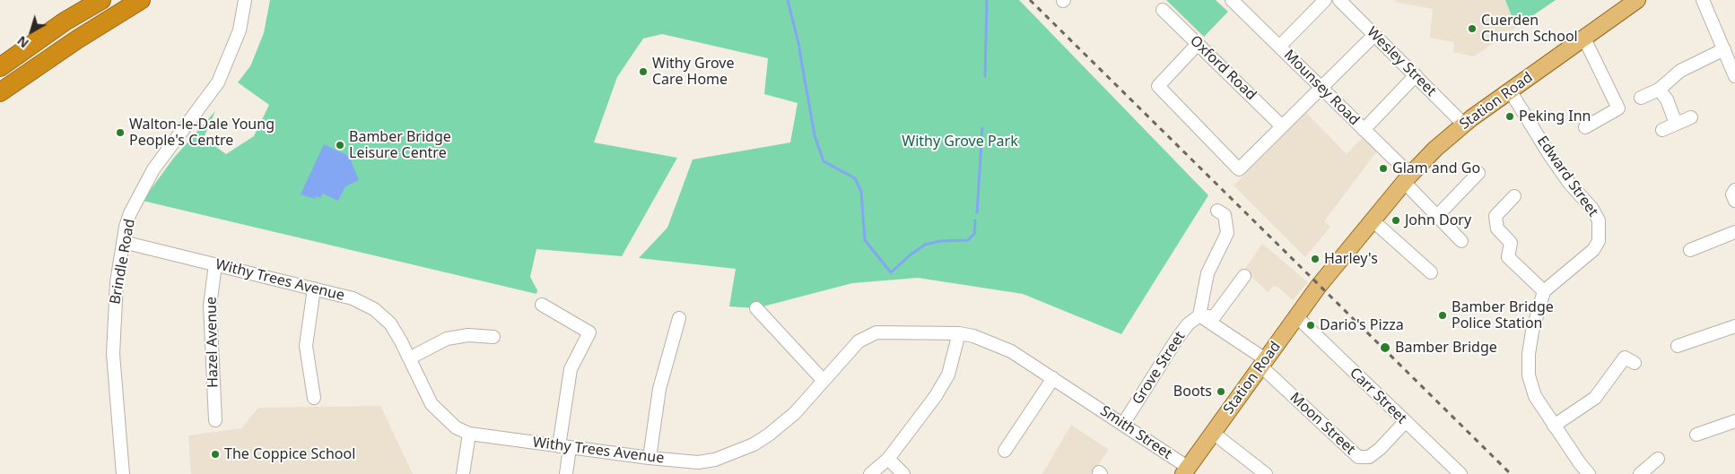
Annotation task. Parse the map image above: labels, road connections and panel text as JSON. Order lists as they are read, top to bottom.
{
  "streets": {
    "main road": ["Station Road"],
    "street": [
      "Wesley Street",
      "Oxford Road",
      "Mounsey Road",
      "Edward Street",
      "Brindle Road",
      "Withy Trees Avenue",
      "Hazel Avenue",
      "Grove Street",
      "Carr Street",
      "Moon Street",
      "Smith Street"
    ]
  },
  "crossings": [
    ["Wesley Street", "Station Road"],
    ["Mounsey Road", "Station Road"],
    ["Station Road", "Edward Street"],
    ["Station Road", "Carr Street"],
    ["Station Road", "Moon Street"],
    ["Station Road", "Smith Street"],
    ["Brindle Road", "Withy Trees Avenue"],
    ["Withy Trees Avenue", "Hazel Avenue"],
    ["Withy Trees Avenue", "Smith Street"],
    ["Grove Street", "Moon Street"],
    ["Grove Street", "Smith Street"],
    ["Carr Street", "Moon Street"]
  ],
  "parks": ["Withy Grove Park"],
  "places": [
    "Cuerden Church School",
    "Withy Grove Care Home",
    "Peking Inn",
    "Walton-le-Dale Young People's Centre",
    "Bamber Bridge Leisure Centre",
    "Glam and Go",
    "John Dory",
    "Harley's",
    "Bamber Bridge Police Station",
    "Dario's Pizza",
    "Bamber Bridge",
    "Boots",
    "The Coppice School"
  ],
  "north": "bottom left"
}
